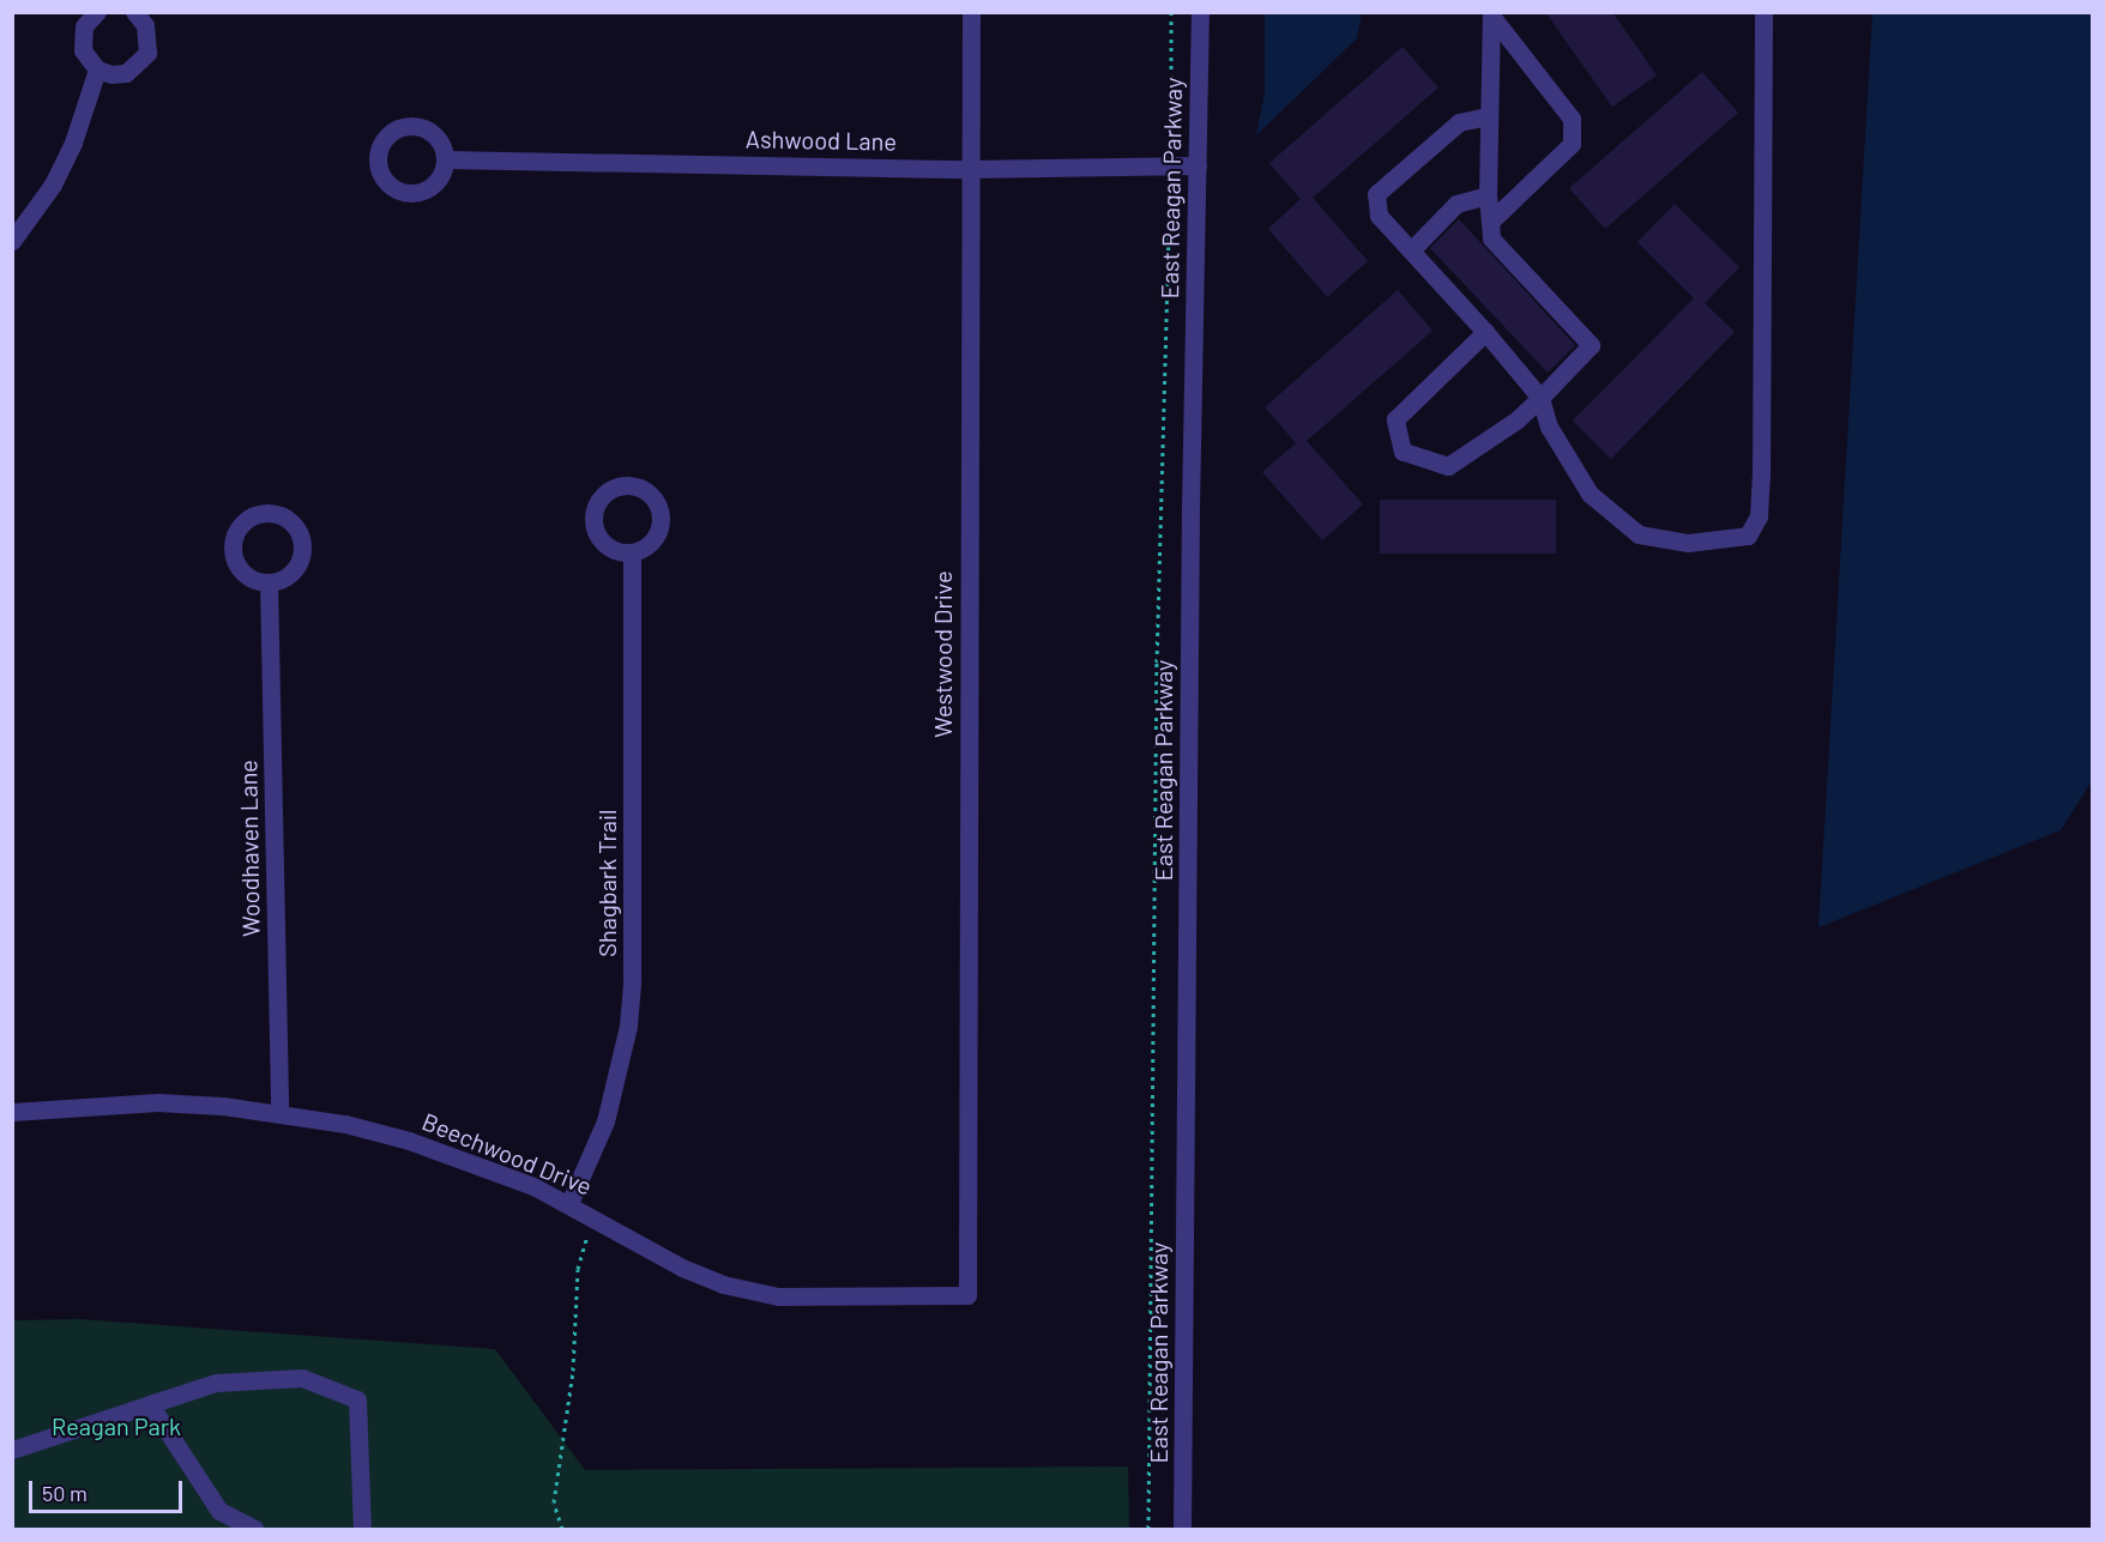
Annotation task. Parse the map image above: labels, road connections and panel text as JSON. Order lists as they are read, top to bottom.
{
  "streets": {
    "street": [
      "Ashwood Lane",
      "East Reagan Parkway",
      "Westwood Drive",
      "Woodhaven Lane",
      "Shagbark Trail",
      "Beechwood Drive"
    ]
  },
  "crossings": [
    ["Ashwood Lane", "East Reagan Parkway"],
    ["Ashwood Lane", "Westwood Drive"],
    ["Westwood Drive", "Beechwood Drive"],
    ["Woodhaven Lane", "Beechwood Drive"],
    ["Shagbark Trail", "Beechwood Drive"]
  ],
  "parks": ["Reagan Park"],
  "scale_bar": "50 m"
}
